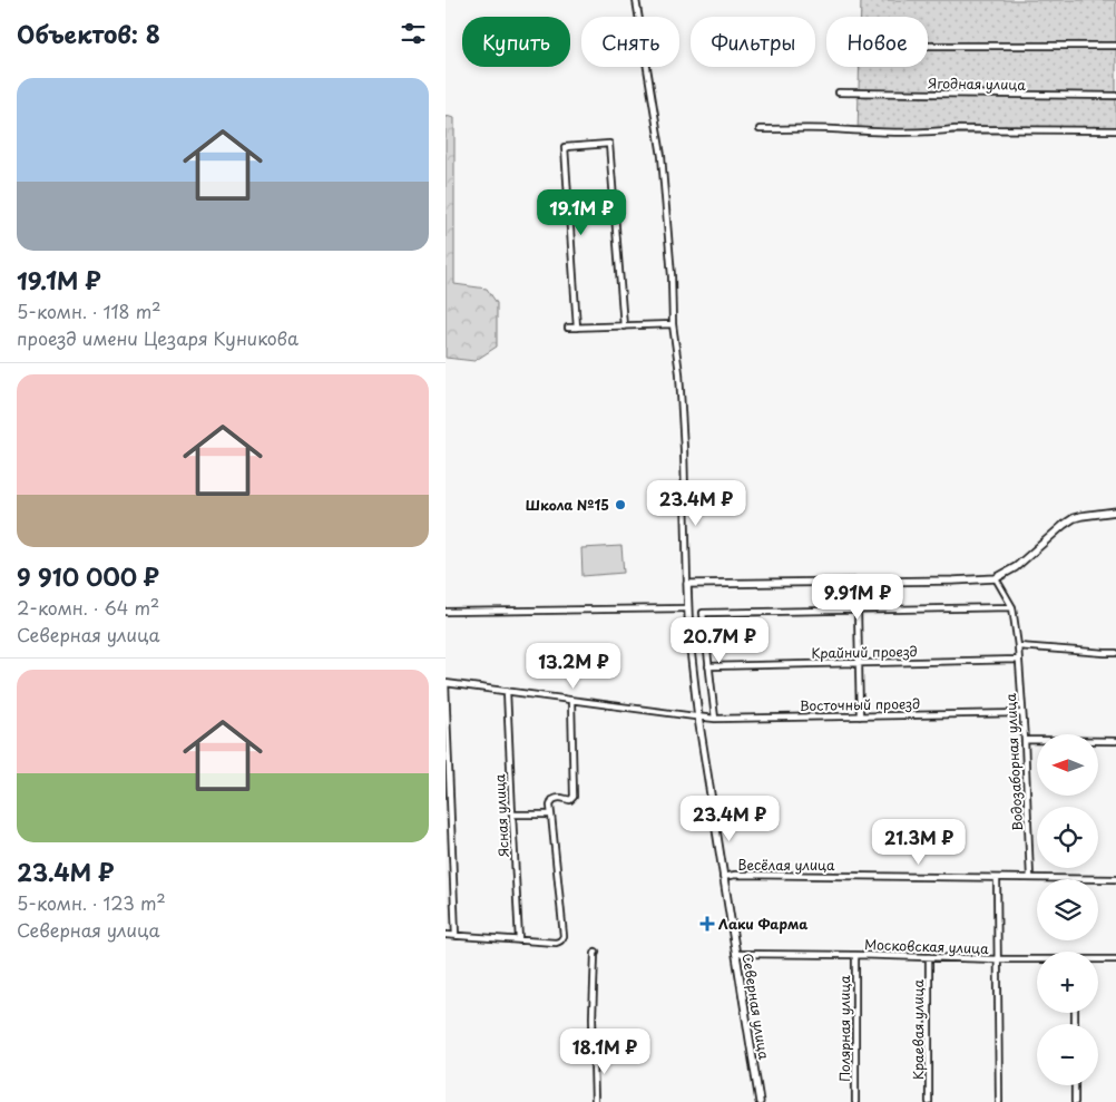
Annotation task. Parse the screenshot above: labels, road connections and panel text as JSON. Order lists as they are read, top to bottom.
{
  "streets": {
    "street": [
      "Ягодная улица",
      "Крайний проезд",
      "Восточный проезд",
      "Водозаборная улица",
      "Ясная улица",
      "Весёлая улица",
      "Московская улица",
      "Северная улица",
      "Полярная улица",
      "Краевая улица"
    ]
  },
  "crossings": [
    ["Крайний проезд", "Водозаборная улица"],
    ["Восточный проезд", "Водозаборная улица"],
    ["Восточный проезд", "Ясная улица"],
    ["Восточный проезд", "Северная улица"],
    ["Водозаборная улица", "Весёлая улица"],
    ["Весёлая улица", "Северная улица"],
    ["Московская улица", "Северная улица"],
    ["Московская улица", "Полярная улица"],
    ["Московская улица", "Краевая улица"]
  ],
  "places": {
    "other": ["Школа №15"],
    "health": ["Лаки Фарма"]
  },
  "north": "left",
  "page": {
    "heading": "Объектов: 8",
    "chip": [
      "Купить",
      "Снять",
      "Фильтры",
      "Новое"
    ],
    "list": [
      {
        "name": "19.1M ₽",
        "note": "5-комн. · 118 m² · проезд имени Цезаря Куникова"
      },
      {
        "name": "9 910 000 ₽",
        "note": "2-комн. · 64 m² · Северная улица"
      },
      {
        "name": "23.4M ₽",
        "note": "5-комн. · 123 m² · Северная улица"
      }
    ],
    "price": [
      "19.1M ₽",
      "23.4M ₽",
      "9.91M ₽",
      "20.7M ₽",
      "13.2M ₽",
      "23.4M ₽",
      "21.3M ₽",
      "18.1M ₽"
    ],
    "map_buttons": ["+", "−"]
  }
}
